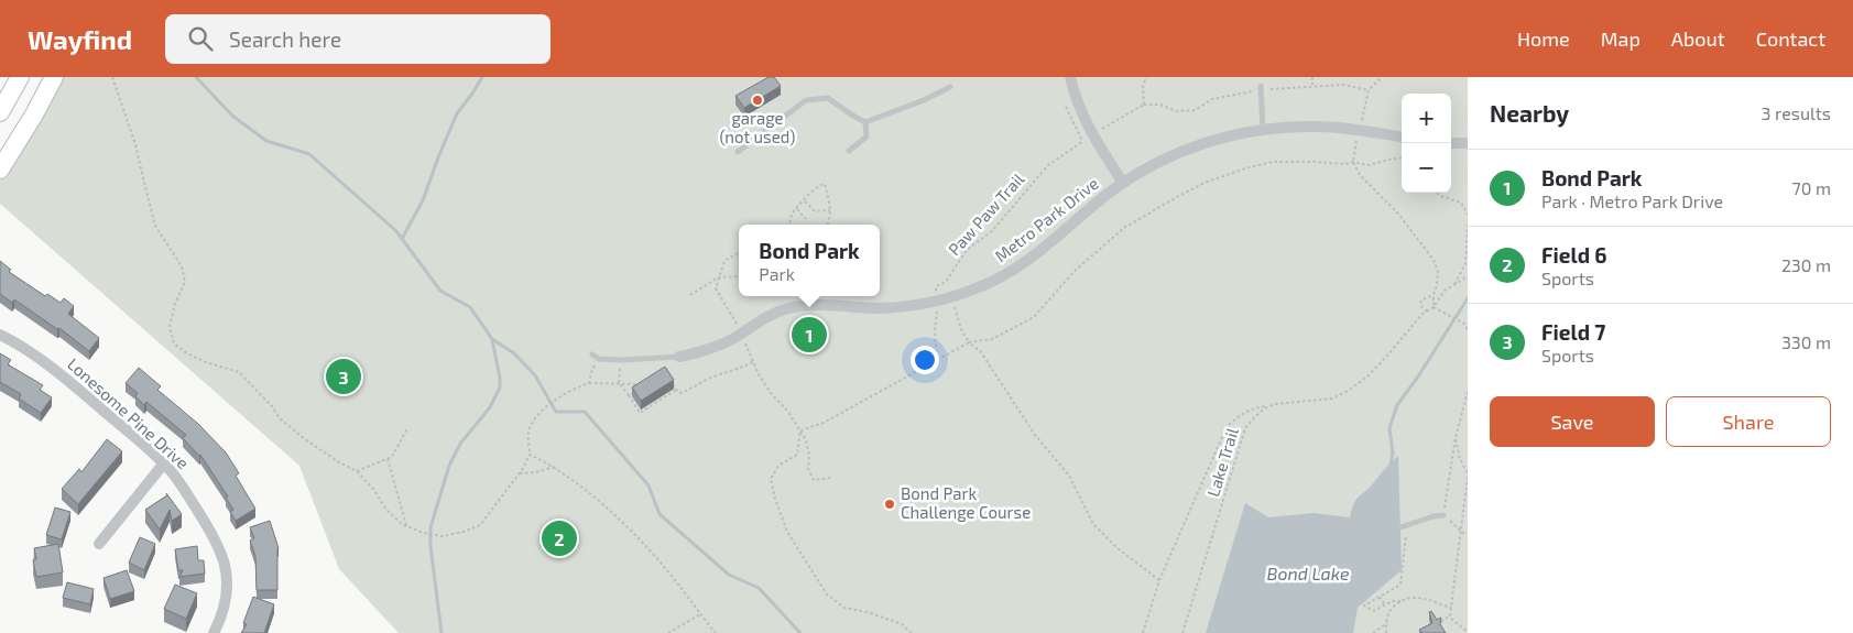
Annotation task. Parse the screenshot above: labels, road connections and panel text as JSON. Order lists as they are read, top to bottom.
{
  "streets": {
    "street": ["Metro Park Drive", "Lonesome Pine Drive"],
    "path": ["Paw Paw Trail", "Lake Trail"]
  },
  "crossings": [
    ["Paw Paw Trail", "Metro Park Drive"]
  ],
  "water": ["Bond Lake"],
  "places": ["garage (not used)", "Bond Park Challenge Course"],
  "page": {
    "header": "Wayfind",
    "search": "Search here",
    "nav": [
      "Home",
      "Map",
      "About",
      "Contact"
    ],
    "heading": ["Nearby", "3 results"],
    "map_buttons": ["+", "−"],
    "list": [
      {
        "mark": "1",
        "name": "Bond Park",
        "note": "Park · Metro Park Drive",
        "value": "70 m"
      },
      {
        "mark": "2",
        "name": "Field 6",
        "note": "Sports",
        "value": "230 m"
      },
      {
        "mark": "3",
        "name": "Field 7",
        "note": "Sports",
        "value": "330 m"
      }
    ],
    "popup": ["Bond Park", "Park"],
    "pins": ["1", "3", "2"],
    "buttons": ["Save", "Share"]
  }
}
